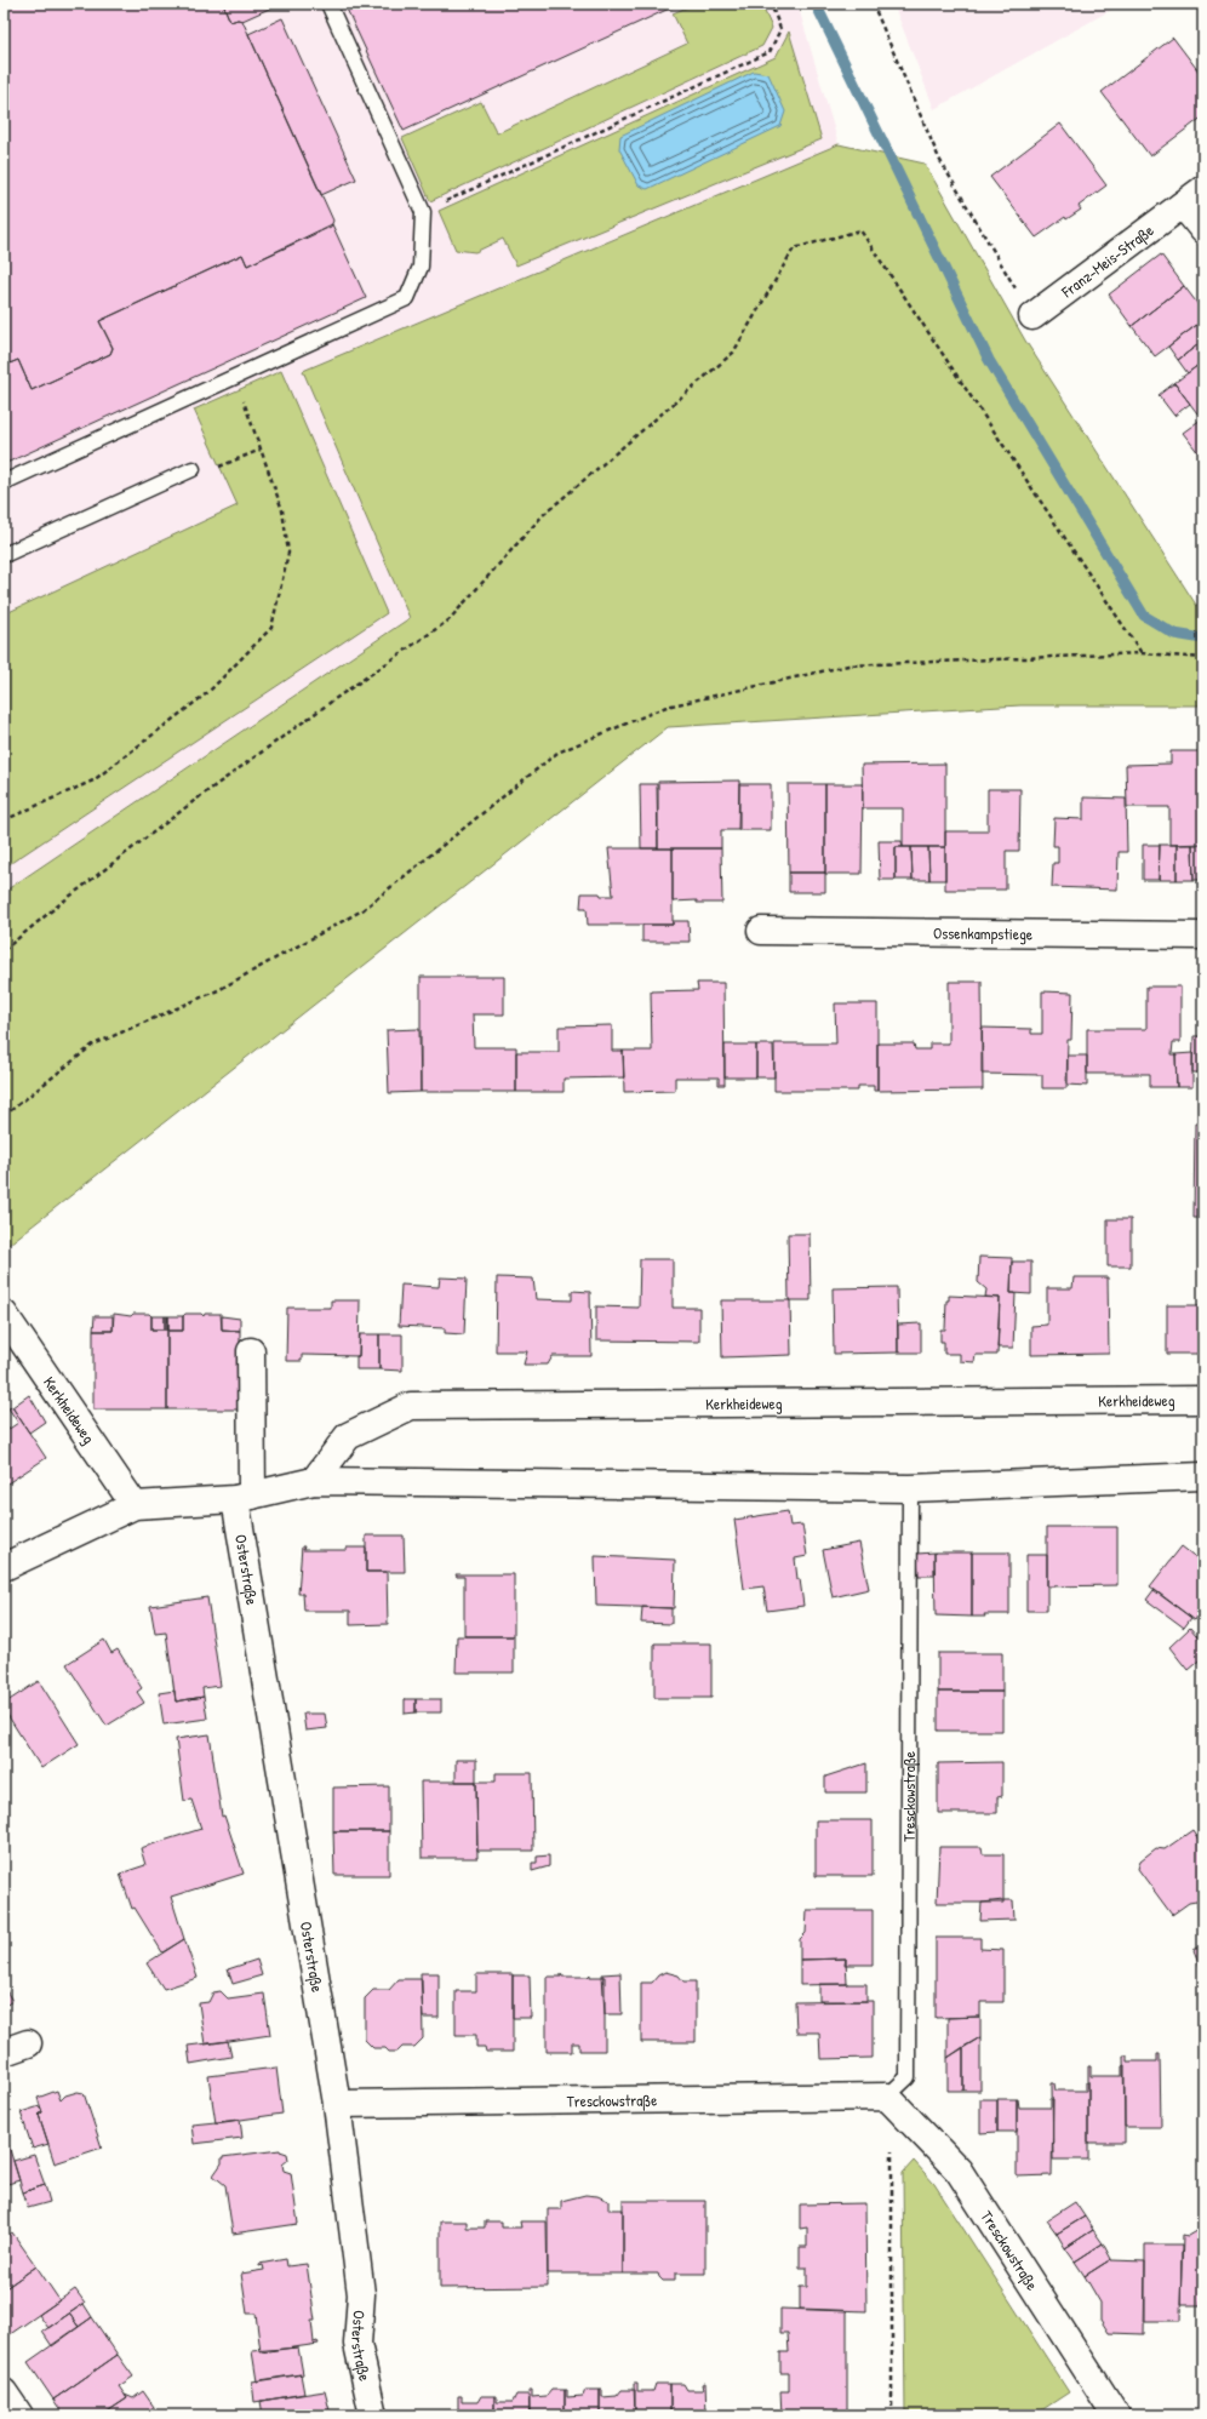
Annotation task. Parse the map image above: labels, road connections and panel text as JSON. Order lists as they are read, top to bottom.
{
  "streets": {
    "street": [
      "Franz-Meis-Straße",
      "Ossenkampstiege",
      "Kerkheideweg",
      "Osterstraße",
      "Tresckowstraße"
    ]
  },
  "crossings": [
    ["Osterstraße", "Tresckowstraße"]
  ]
}
